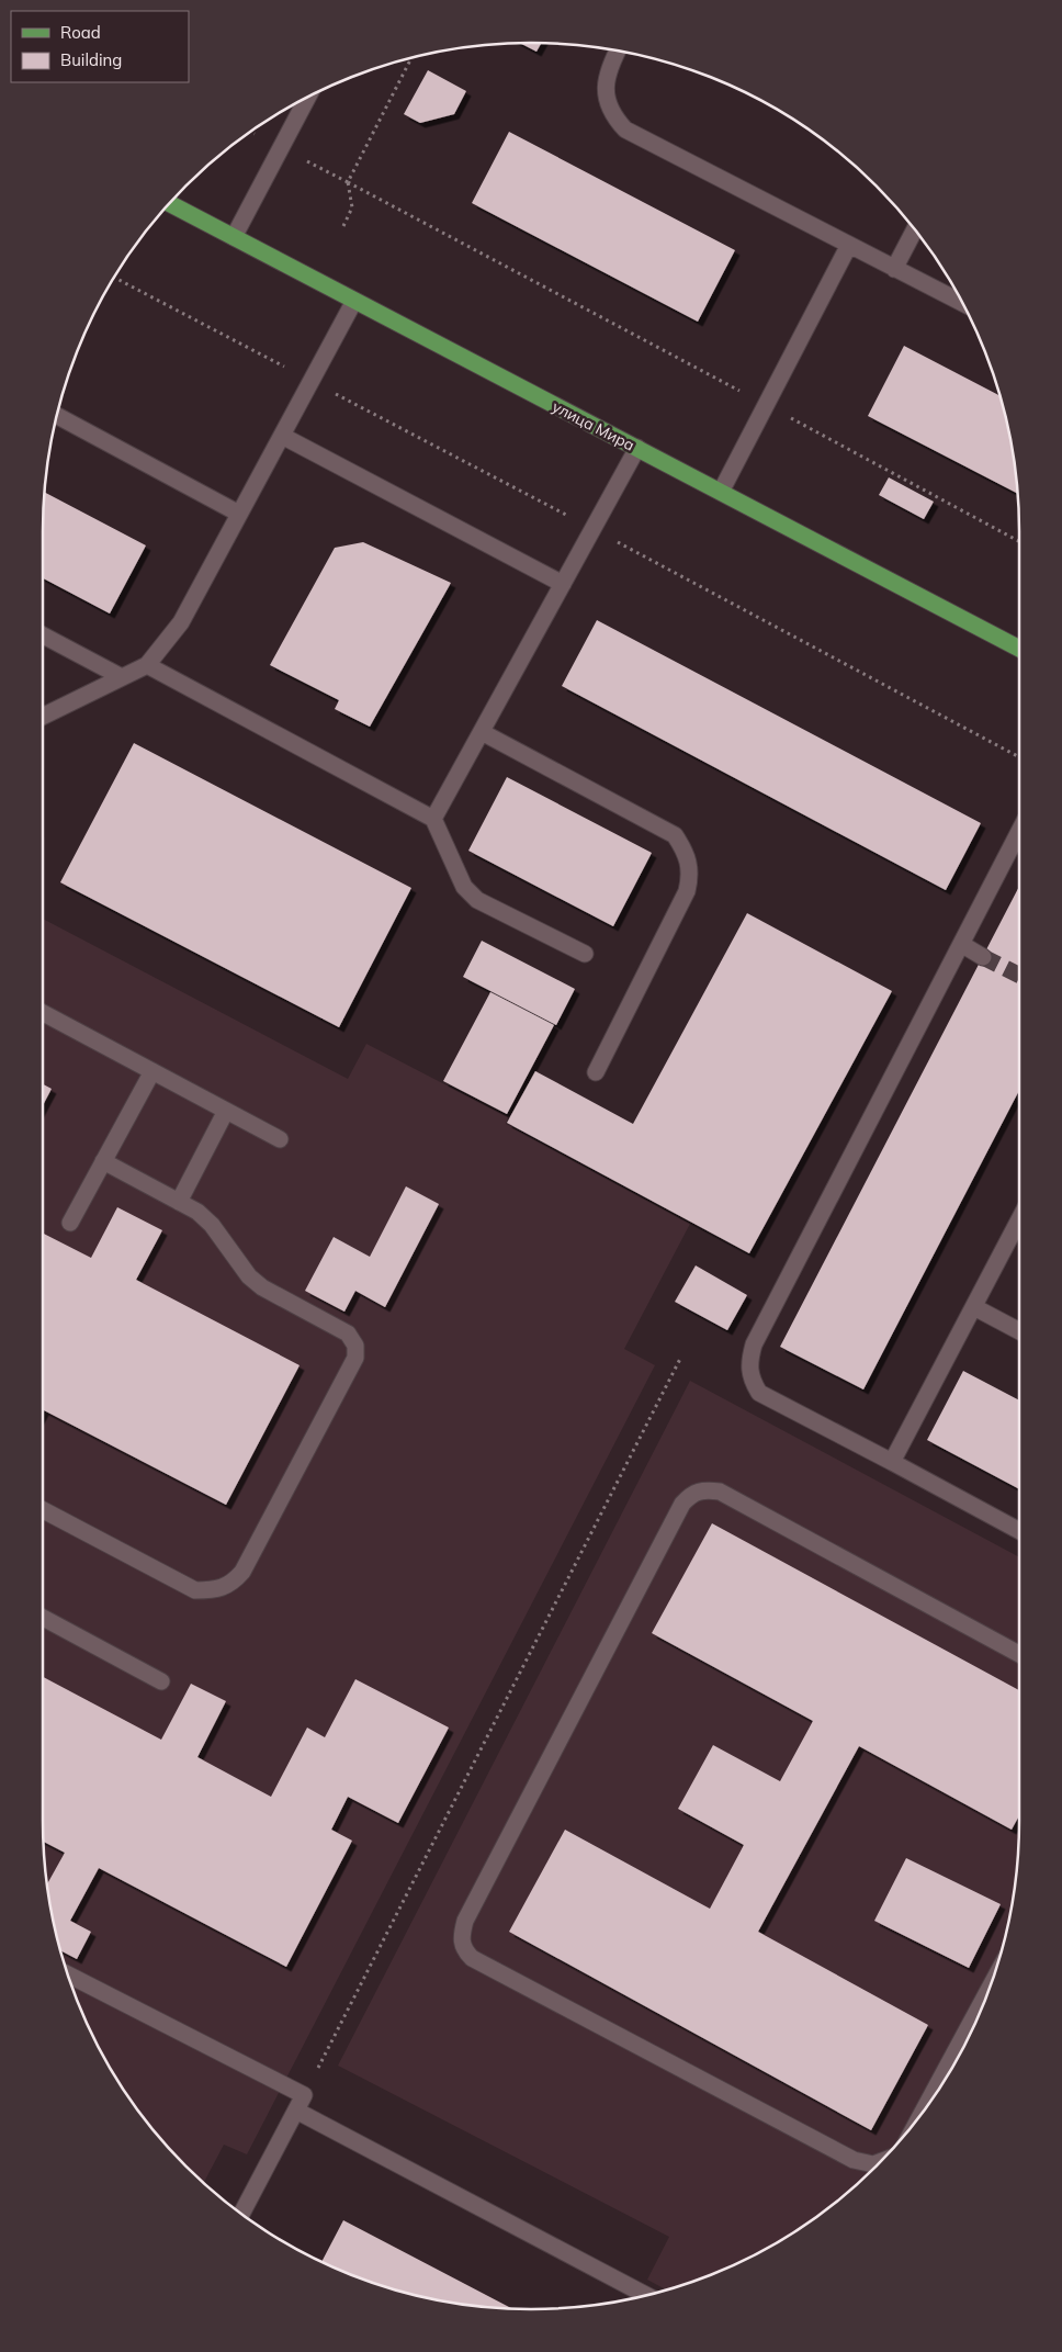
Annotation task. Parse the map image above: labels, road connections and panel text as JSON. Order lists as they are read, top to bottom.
{
  "streets": {
    "main road": ["улица Мира"]
  },
  "legend": ["Road", "Building"]
}
